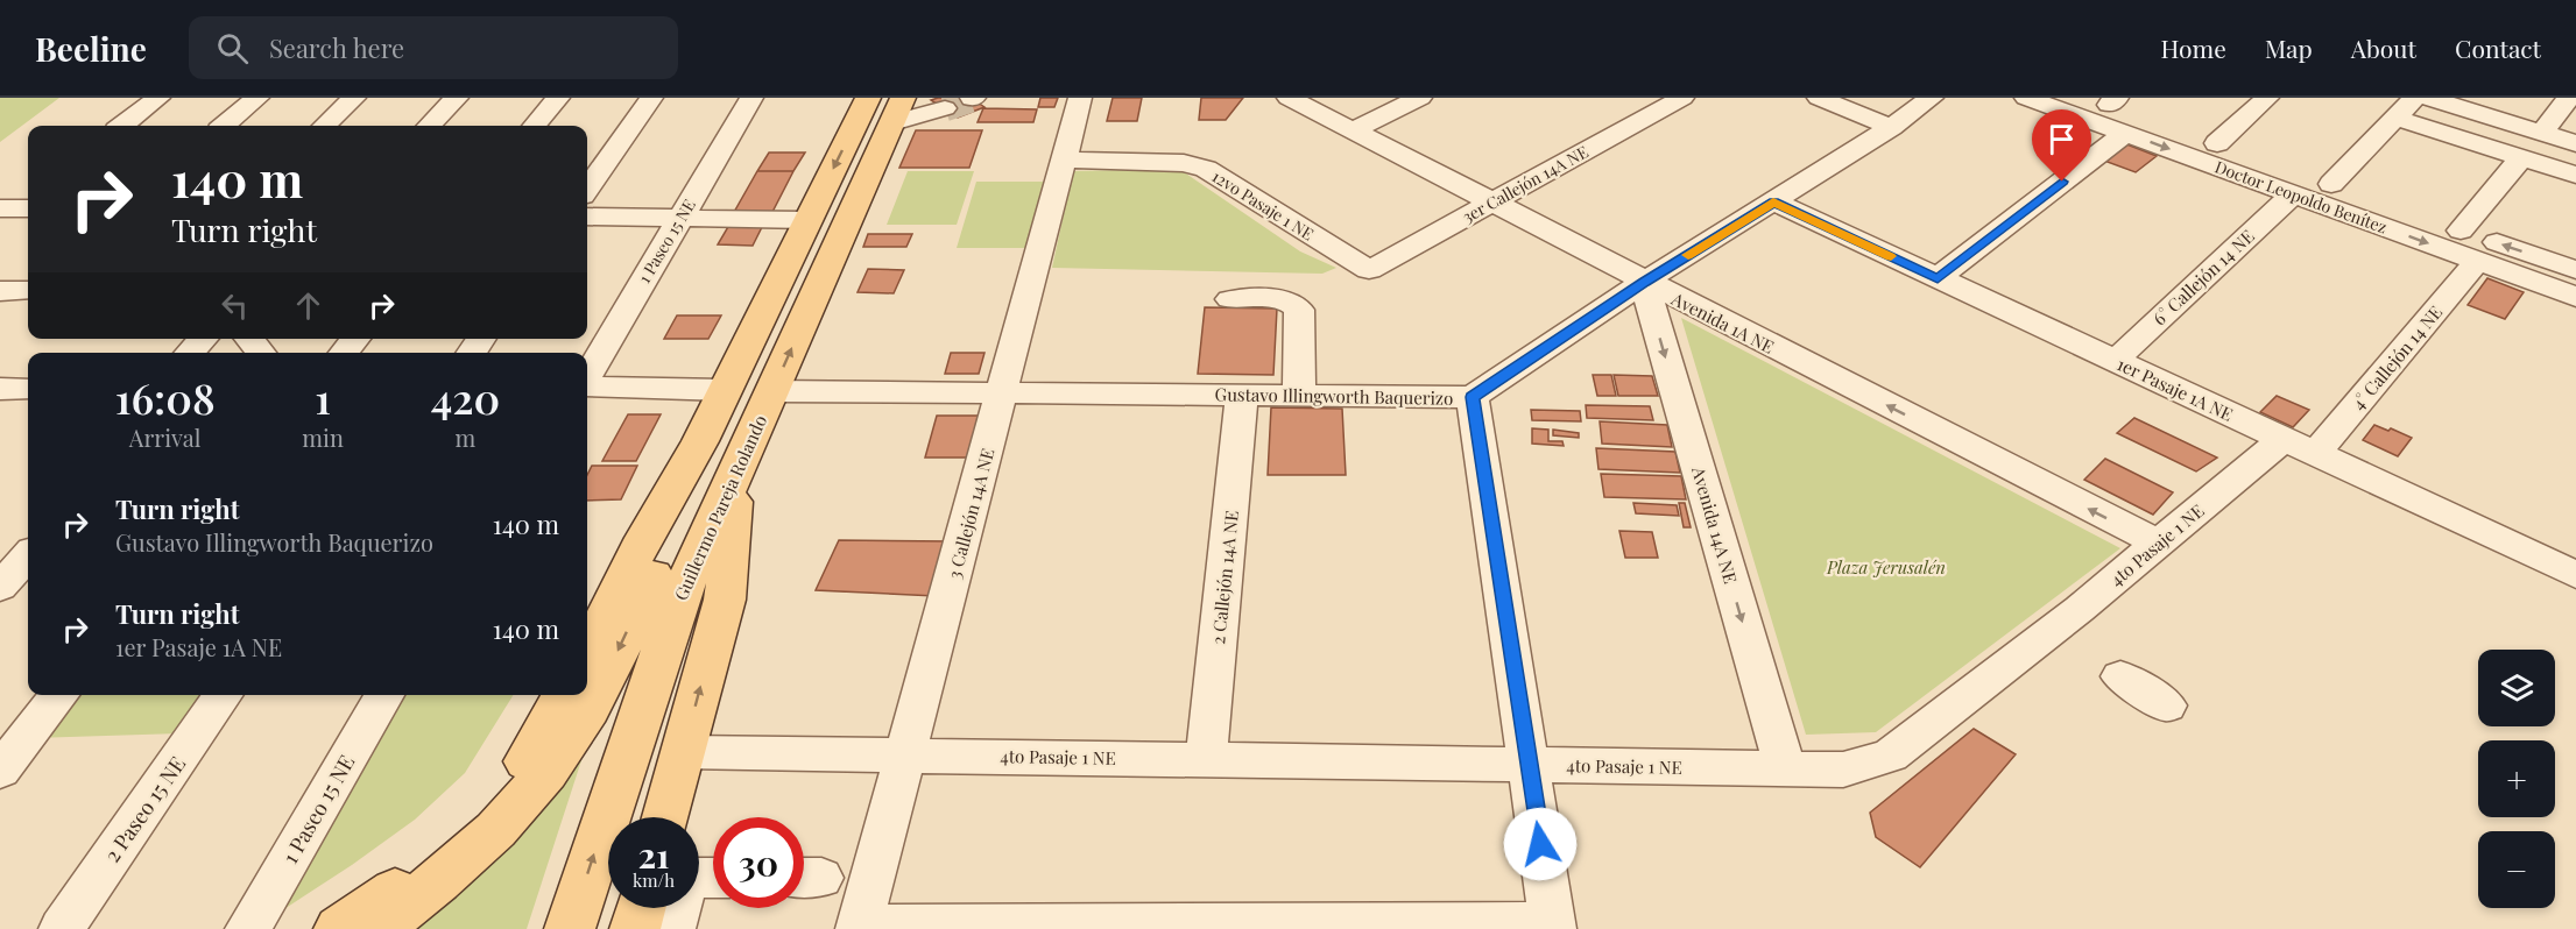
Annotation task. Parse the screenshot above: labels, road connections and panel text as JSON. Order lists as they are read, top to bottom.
{
  "streets": {
    "main road": ["Guillermo Pareja Rolando"],
    "street": [
      "3er Callejón 14A NE",
      "Doctor Leopoldo Benítez",
      "12vo Pasaje 1 NE",
      "1 Paseo 15 NE",
      "6° Callejón 14 NE",
      "Avenida 1A NE",
      "4° Callejón 14 NE",
      "1er Pasaje 1A NE",
      "Gustavo Illingworth Baquerizo",
      "3 Callejón 14A NE",
      "Avenida 14A NE",
      "4to Pasaje 1 NE",
      "2 Callejón 14A NE",
      "2 Paseo 15 NE"
    ]
  },
  "crossings": [
    ["3er Callejón 14A NE", "12vo Pasaje 1 NE"],
    ["3er Callejón 14A NE", "Avenida 1A NE"],
    ["Doctor Leopoldo Benítez", "6° Callejón 14 NE"],
    ["Doctor Leopoldo Benítez", "4° Callejón 14 NE"],
    ["12vo Pasaje 1 NE", "3 Callejón 14A NE"],
    ["6° Callejón 14 NE", "1er Pasaje 1A NE"],
    ["Avenida 1A NE", "Gustavo Illingworth Baquerizo"],
    ["Avenida 1A NE", "Avenida 14A NE"],
    ["Avenida 1A NE", "4to Pasaje 1 NE"],
    ["4° Callejón 14 NE", "1er Pasaje 1A NE"],
    ["4° Callejón 14 NE", "4to Pasaje 1 NE"],
    ["1er Pasaje 1A NE", "Gustavo Illingworth Baquerizo"],
    ["1er Pasaje 1A NE", "4to Pasaje 1 NE"],
    ["Gustavo Illingworth Baquerizo", "Guillermo Pareja Rolando"],
    ["Gustavo Illingworth Baquerizo", "3 Callejón 14A NE"],
    ["Gustavo Illingworth Baquerizo", "Avenida 14A NE"],
    ["Gustavo Illingworth Baquerizo", "2 Callejón 14A NE"],
    ["3 Callejón 14A NE", "4to Pasaje 1 NE"],
    ["Avenida 14A NE", "4to Pasaje 1 NE"],
    ["4to Pasaje 1 NE", "2 Callejón 14A NE"]
  ],
  "one_way": ["Avenida 1A NE"],
  "parks": ["Plaza Jerusalén"],
  "page": {
    "header": "Beeline",
    "search": "Search here",
    "nav": [
      "Home",
      "Map",
      "About",
      "Contact"
    ],
    "turn": ["140 m", "Turn right"],
    "eta": [
      "16:08",
      "Arrival",
      "1",
      "min",
      "420",
      "m"
    ],
    "list": [
      {
        "name": "Turn right",
        "note": "Gustavo Illingworth Baquerizo",
        "value": "140 m"
      },
      {
        "name": "Turn right",
        "note": "1er Pasaje 1A NE",
        "value": "140 m"
      }
    ],
    "map_buttons": ["+", "−"],
    "speed": "21 km/h",
    "limit": "30"
  }
}
